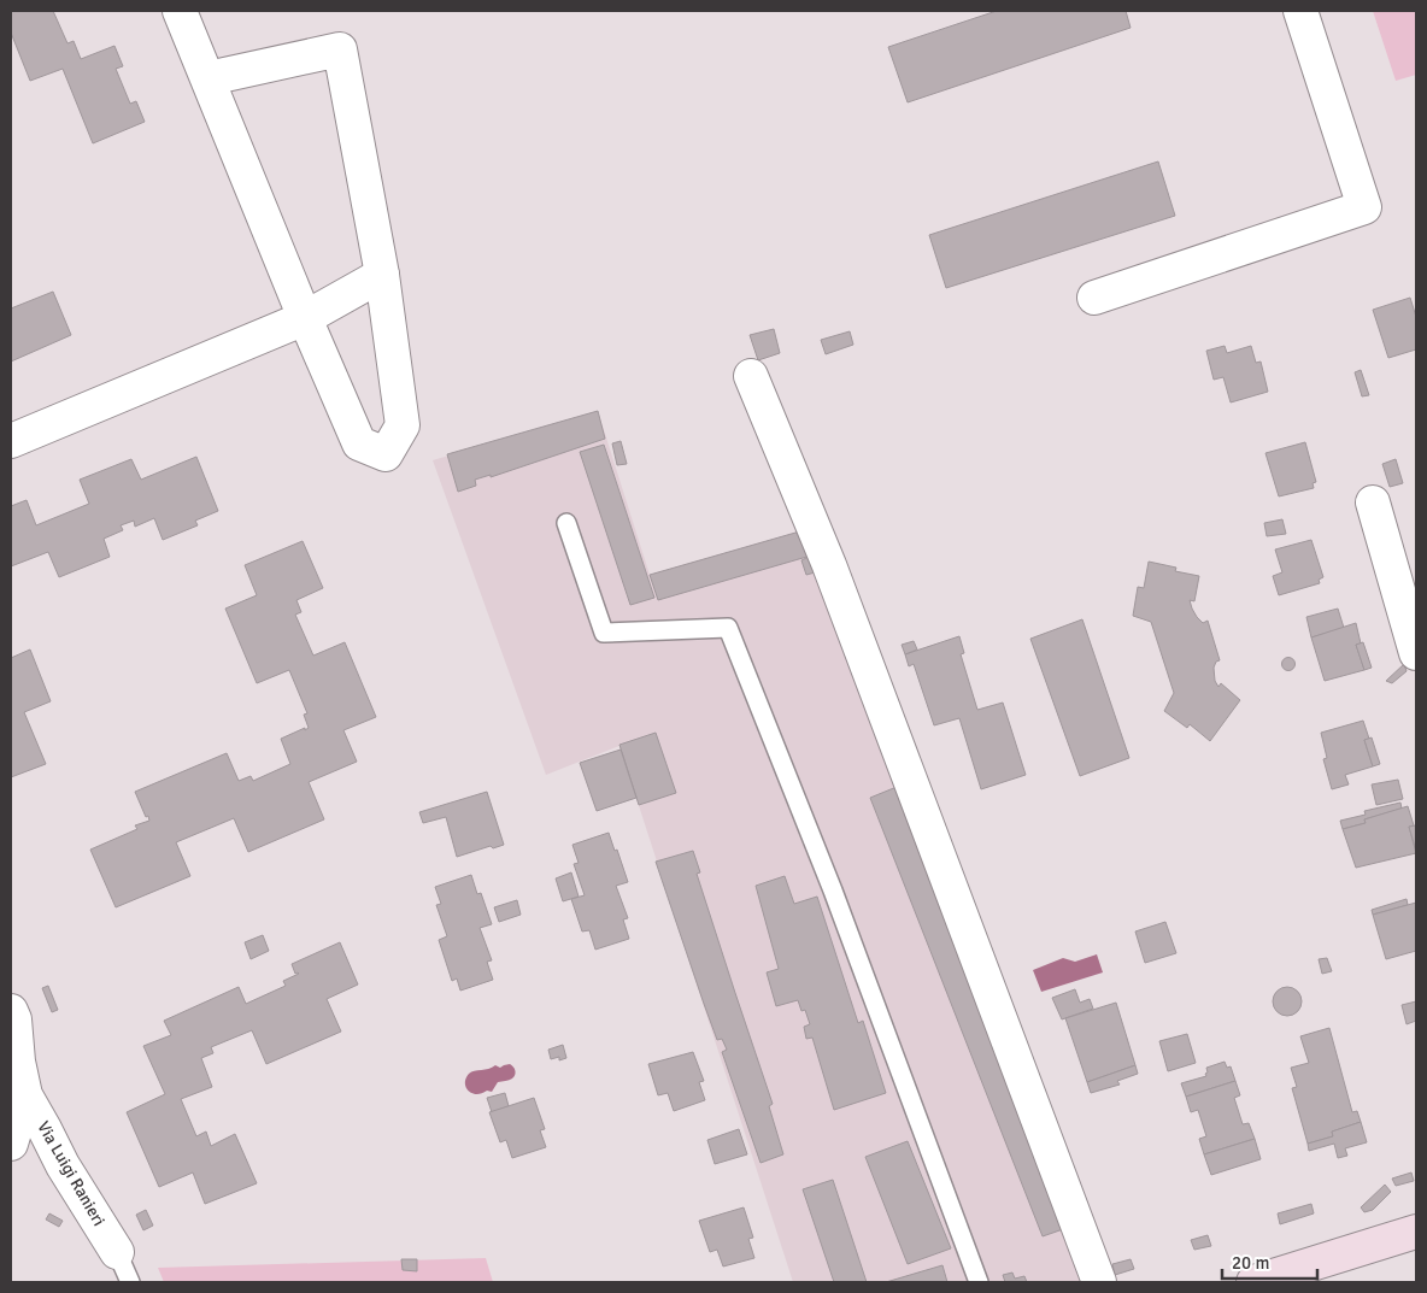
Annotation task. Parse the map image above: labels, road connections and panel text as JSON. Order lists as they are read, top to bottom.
{
  "streets": {
    "street": ["Via Luigi Ranieri"]
  },
  "scale_bar": "20 m"
}
